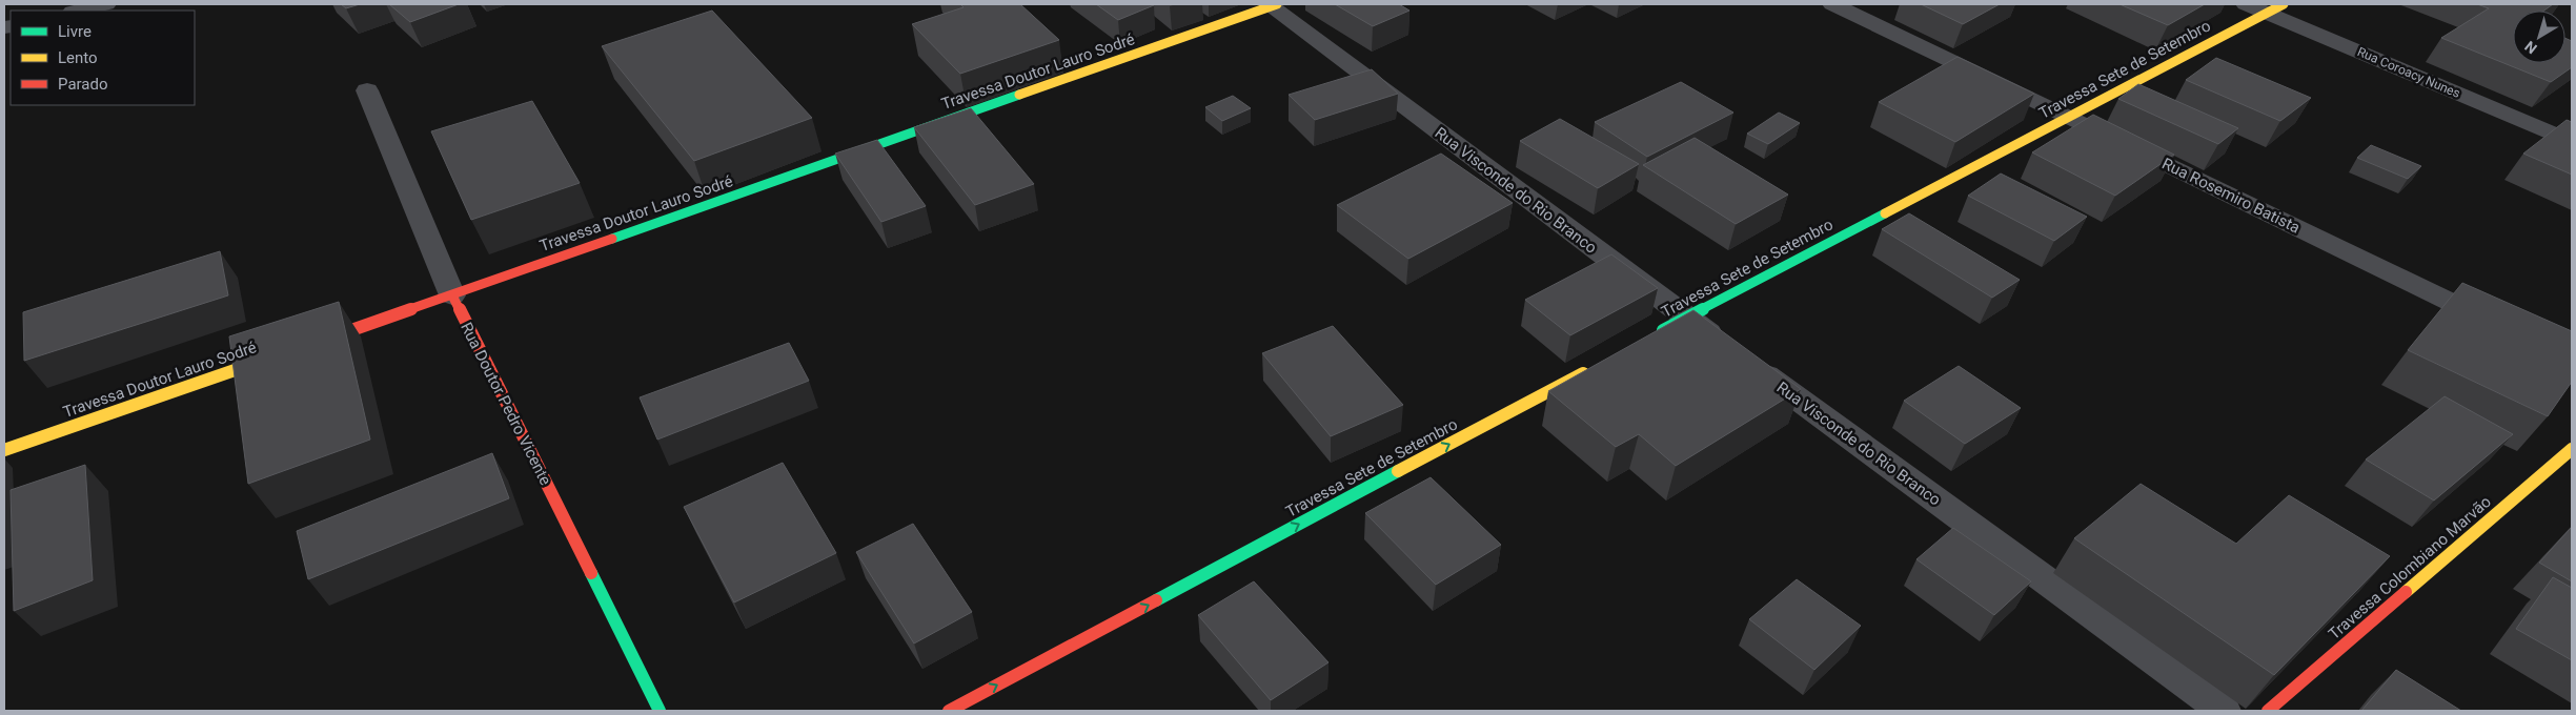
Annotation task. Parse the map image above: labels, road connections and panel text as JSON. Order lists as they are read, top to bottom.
{
  "streets": {
    "street": [
      "Travessa Sete de Setembro",
      "Travessa Doutor Lauro Sodré",
      "Rua Coroacy Nunes",
      "Rua Visconde do Rio Branco",
      "Rua Rosemiro Batista",
      "Rua Doutor Pedro Vicente",
      "Travessa Colombiano Marvão"
    ]
  },
  "crossings": [
    ["Travessa Sete de Setembro", "Rua Coroacy Nunes"],
    ["Travessa Sete de Setembro", "Rua Visconde do Rio Branco"],
    ["Travessa Sete de Setembro", "Rua Rosemiro Batista"],
    ["Travessa Doutor Lauro Sodré", "Rua Visconde do Rio Branco"],
    ["Travessa Doutor Lauro Sodré", "Rua Doutor Pedro Vicente"]
  ],
  "one_way": ["Travessa Sete de Setembro"],
  "legend": ["Livre", "Lento", "Parado"],
  "north": "bottom left"
}
